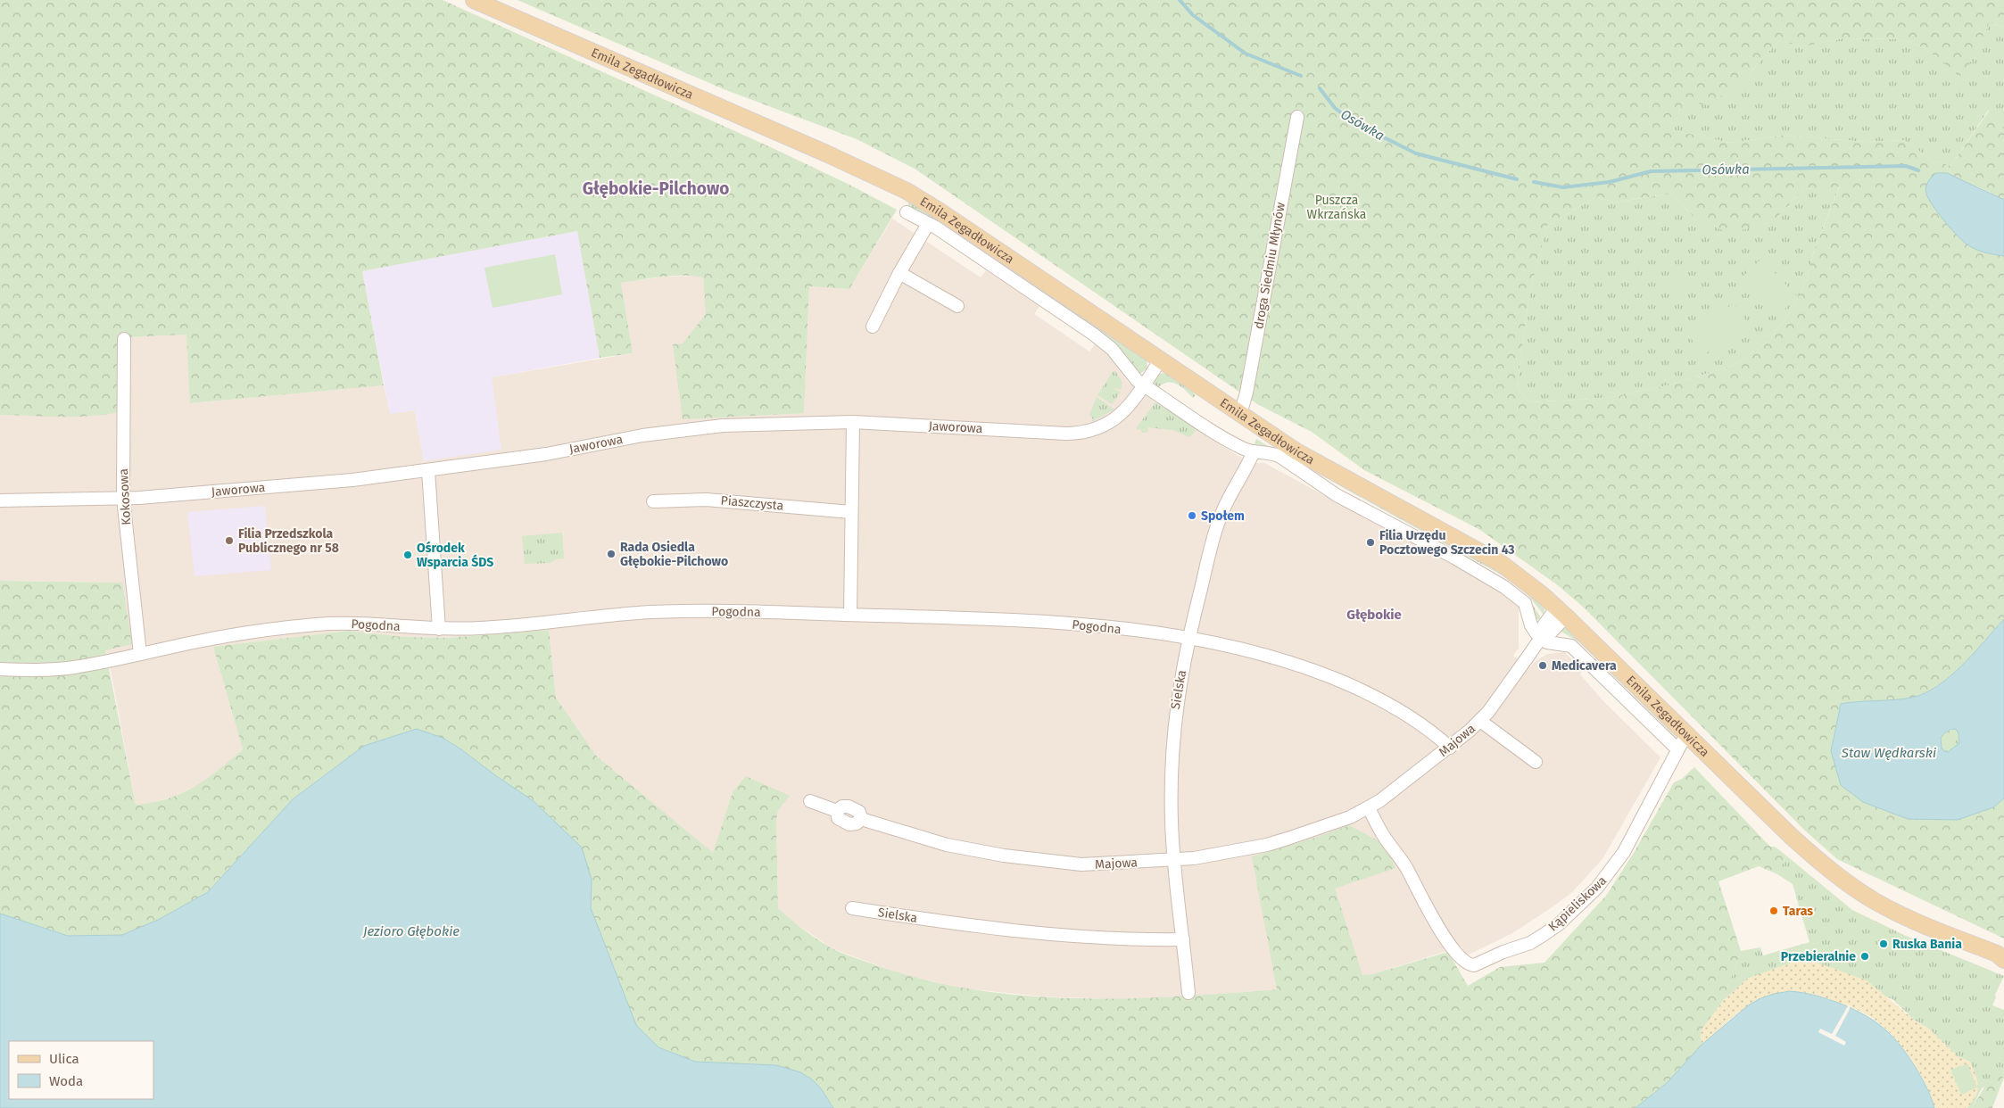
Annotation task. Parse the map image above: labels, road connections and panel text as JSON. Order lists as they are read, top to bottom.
{
  "streets": {
    "main road": ["Emila Zegadłowicza"],
    "street": [
      "droga Siedmiu Młynów",
      "Jaworowa",
      "Kokosowa",
      "Piaszczysta",
      "Pogodna",
      "Sielska",
      "Majowa",
      "Kąpieliskowa"
    ]
  },
  "crossings": [
    ["Emila Zegadłowicza", "droga Siedmiu Młynów"],
    ["Emila Zegadłowicza", "Jaworowa"],
    ["Emila Zegadłowicza", "Majowa"],
    ["Emila Zegadłowicza", "Kąpieliskowa"],
    ["Jaworowa", "Kokosowa"],
    ["Kokosowa", "Pogodna"],
    ["Pogodna", "Sielska"],
    ["Pogodna", "Majowa"],
    ["Sielska", "Majowa"],
    ["Majowa", "Kąpieliskowa"]
  ],
  "districts": ["Głębokie-Pilchowo", "Głębokie"],
  "water": ["Osówka", "Staw Wędkarski", "Jezioro Głębokie"],
  "parks": ["Puszcza Wkrzańska"],
  "places": [
    "Społem",
    "Filia Przedszkola Publicznego nr 58",
    "Filia Urzędu Pocztowego Szczecin 43",
    "Rada Osiedla Głębokie-Pilchowo",
    "Ośrodek Wsparcia ŚDS",
    "Medicavera",
    "Taras",
    "Ruska Bania",
    "Przebieralnie"
  ],
  "legend": ["Ulica", "Woda"]
}
